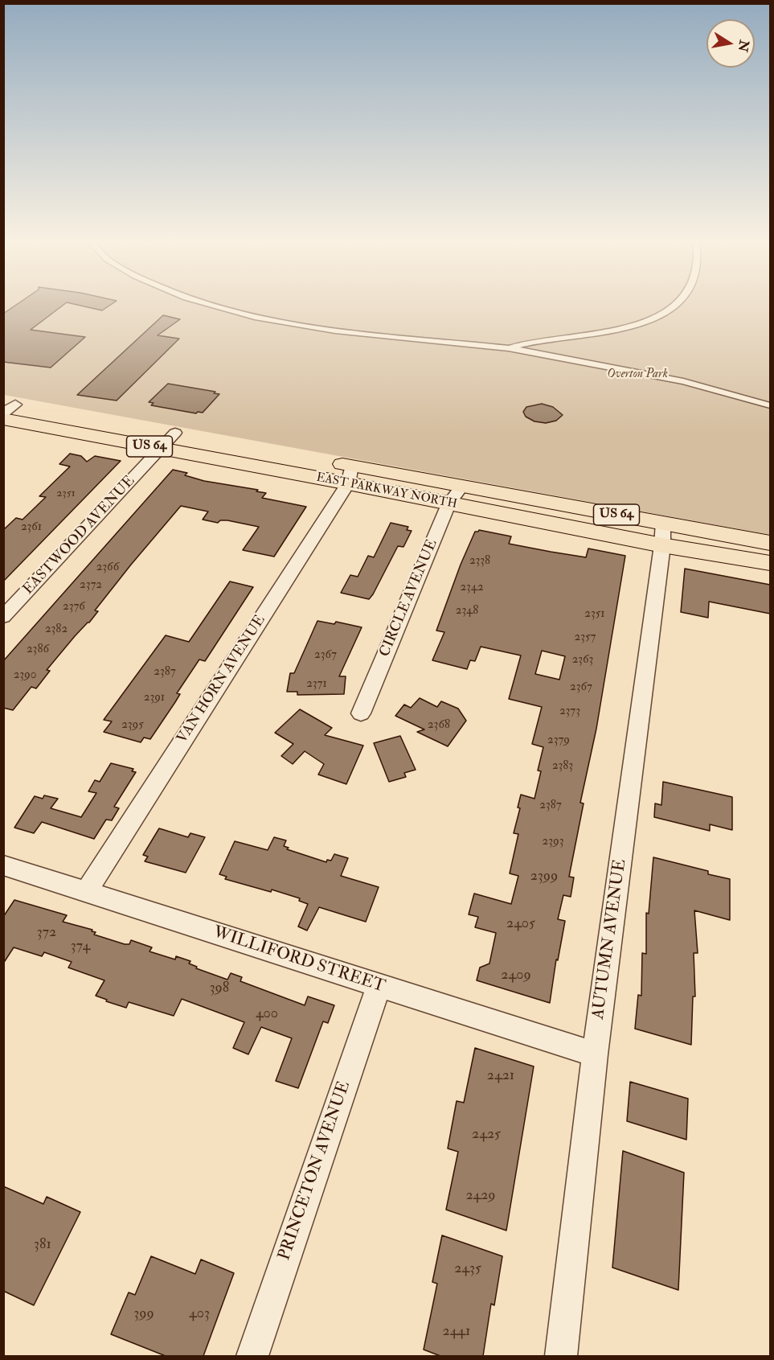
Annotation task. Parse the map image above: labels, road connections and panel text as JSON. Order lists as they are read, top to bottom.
{
  "streets": {
    "main road": ["US 64", "EAST PARKWAY NORTH"],
    "street": [
      "EASTWOOD AVENUE",
      "CIRCLE AVENUE",
      "VAN HORN AVENUE",
      "AUTUMN AVENUE",
      "WILLIFORD STREET",
      "PRINCETON AVENUE"
    ]
  },
  "crossings": [
    ["EAST PARKWAY NORTH", "EASTWOOD AVENUE"],
    ["EAST PARKWAY NORTH", "CIRCLE AVENUE"],
    ["EAST PARKWAY NORTH", "VAN HORN AVENUE"],
    ["EAST PARKWAY NORTH", "AUTUMN AVENUE"],
    ["VAN HORN AVENUE", "WILLIFORD STREET"],
    ["AUTUMN AVENUE", "WILLIFORD STREET"],
    ["WILLIFORD STREET", "PRINCETON AVENUE"]
  ],
  "parks": ["Overton Park"],
  "house_numbers": [
    "2351",
    "2361",
    "2338",
    "2366",
    "2372",
    "2342",
    "2376",
    "2348",
    "2351",
    "2382",
    "2357",
    "2386",
    "2367",
    "2363",
    "2387",
    "2390",
    "2371",
    "2367",
    "2391",
    "2373",
    "2395",
    "2368",
    "2379",
    "2383",
    "2387",
    "2393",
    "2399",
    "2405",
    "372",
    "374",
    "2409",
    "398",
    "400",
    "2421",
    "2425",
    "2429",
    "381",
    "2435",
    "399",
    "403",
    "2441"
  ],
  "north": "right"
}
